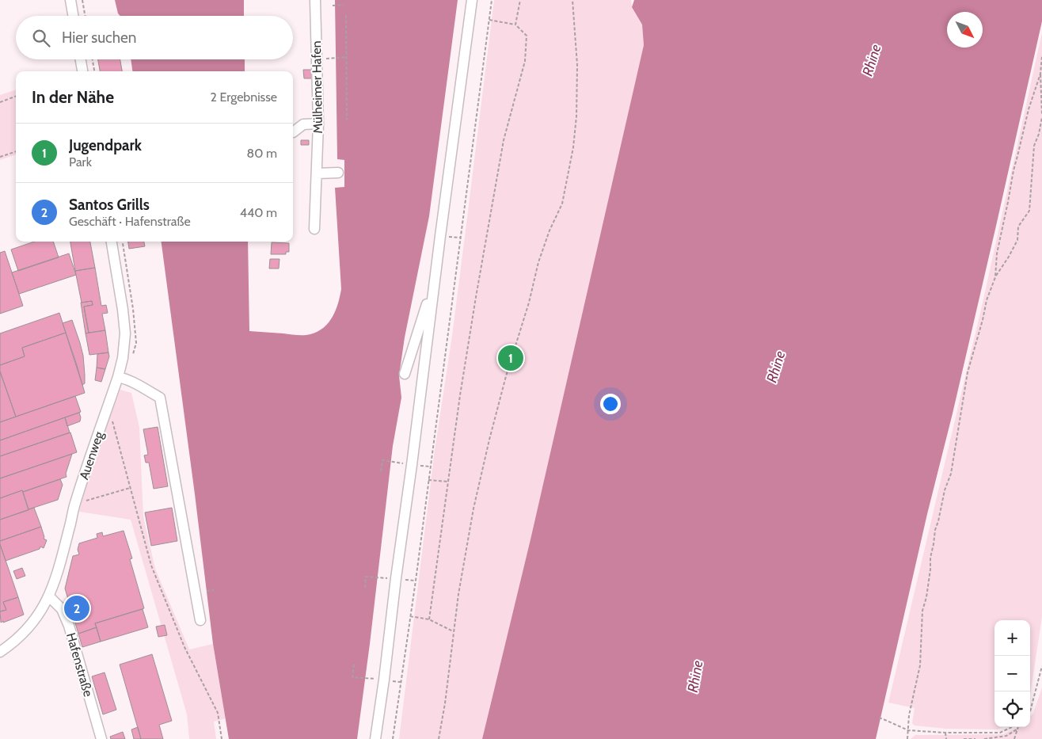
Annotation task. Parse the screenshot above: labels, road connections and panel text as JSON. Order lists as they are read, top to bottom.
{
  "streets": {
    "street": ["Mülheimer Hafen", "Auenweg", "Hafenstraße"]
  },
  "crossings": [
    ["Auenweg", "Hafenstraße"]
  ],
  "water": ["Rhine"],
  "north": "bottom right",
  "page": {
    "search": "Hier suchen",
    "heading": ["In der Nähe", "2 Ergebnisse"],
    "list": [
      {
        "mark": "1",
        "name": "Jugendpark",
        "note": "Park",
        "value": "80 m"
      },
      {
        "mark": "2",
        "name": "Santos Grills",
        "note": "Geschäft · Hafenstraße",
        "value": "440 m"
      }
    ],
    "pins": ["1", "2"],
    "map_buttons": ["+", "−"]
  }
}
